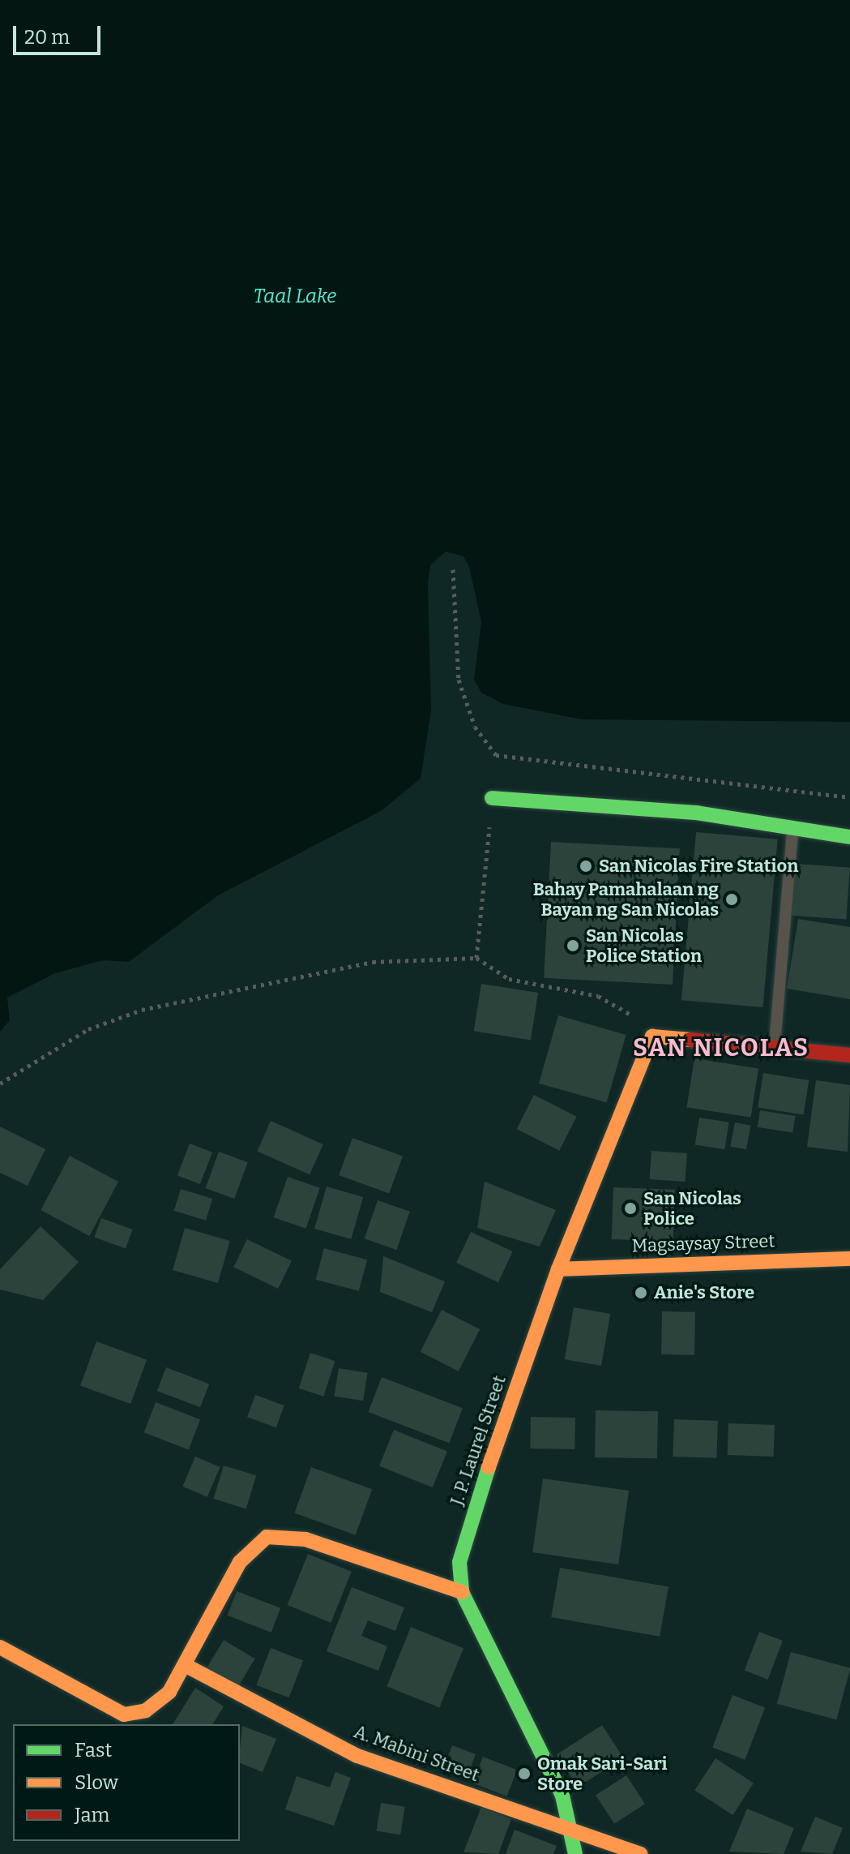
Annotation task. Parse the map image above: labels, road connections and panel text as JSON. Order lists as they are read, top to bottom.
{
  "streets": {
    "street": ["Magsaysay Street", "J. P. Laurel Street", "A. Mabini Street"]
  },
  "crossings": [
    ["Magsaysay Street", "J. P. Laurel Street"],
    ["J. P. Laurel Street", "A. Mabini Street"]
  ],
  "districts": ["SAN NICOLAS"],
  "water": ["Taal Lake"],
  "places": [
    "San Nicolas Fire Station",
    "Bahay Pamahalaan ng Bayan ng San Nicolas",
    "San Nicolas Police Station",
    "San Nicolas Police",
    "Anie's Store",
    "Omak Sari-Sari Store"
  ],
  "legend": ["Fast", "Slow", "Jam"],
  "scale_bar": "20 m"
}
